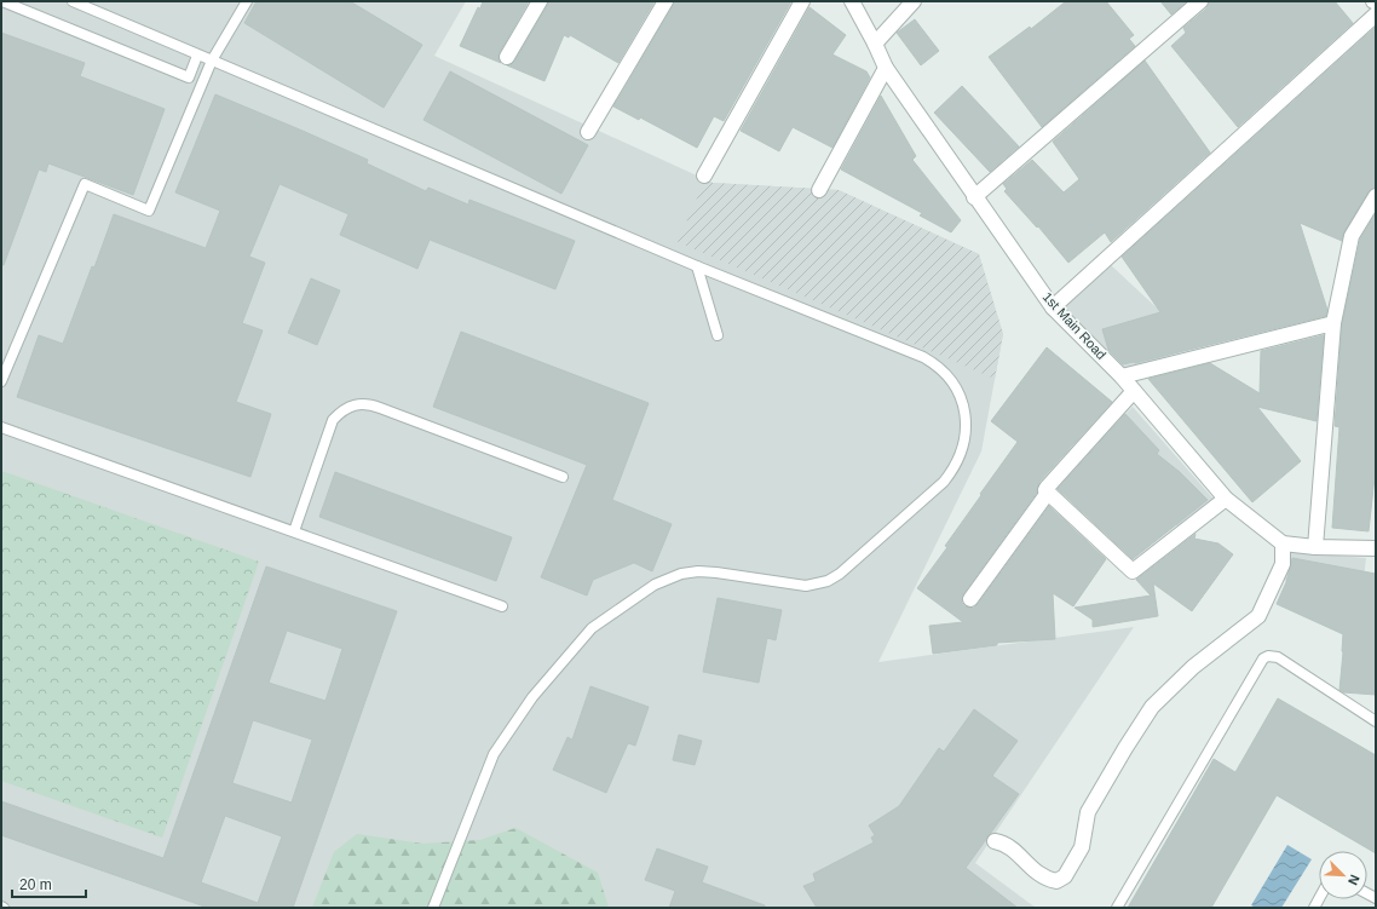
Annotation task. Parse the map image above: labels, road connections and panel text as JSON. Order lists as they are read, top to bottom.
{
  "streets": {
    "street": ["1st Main Road"]
  },
  "scale_bar": "20 m",
  "north": "bottom right"
}
